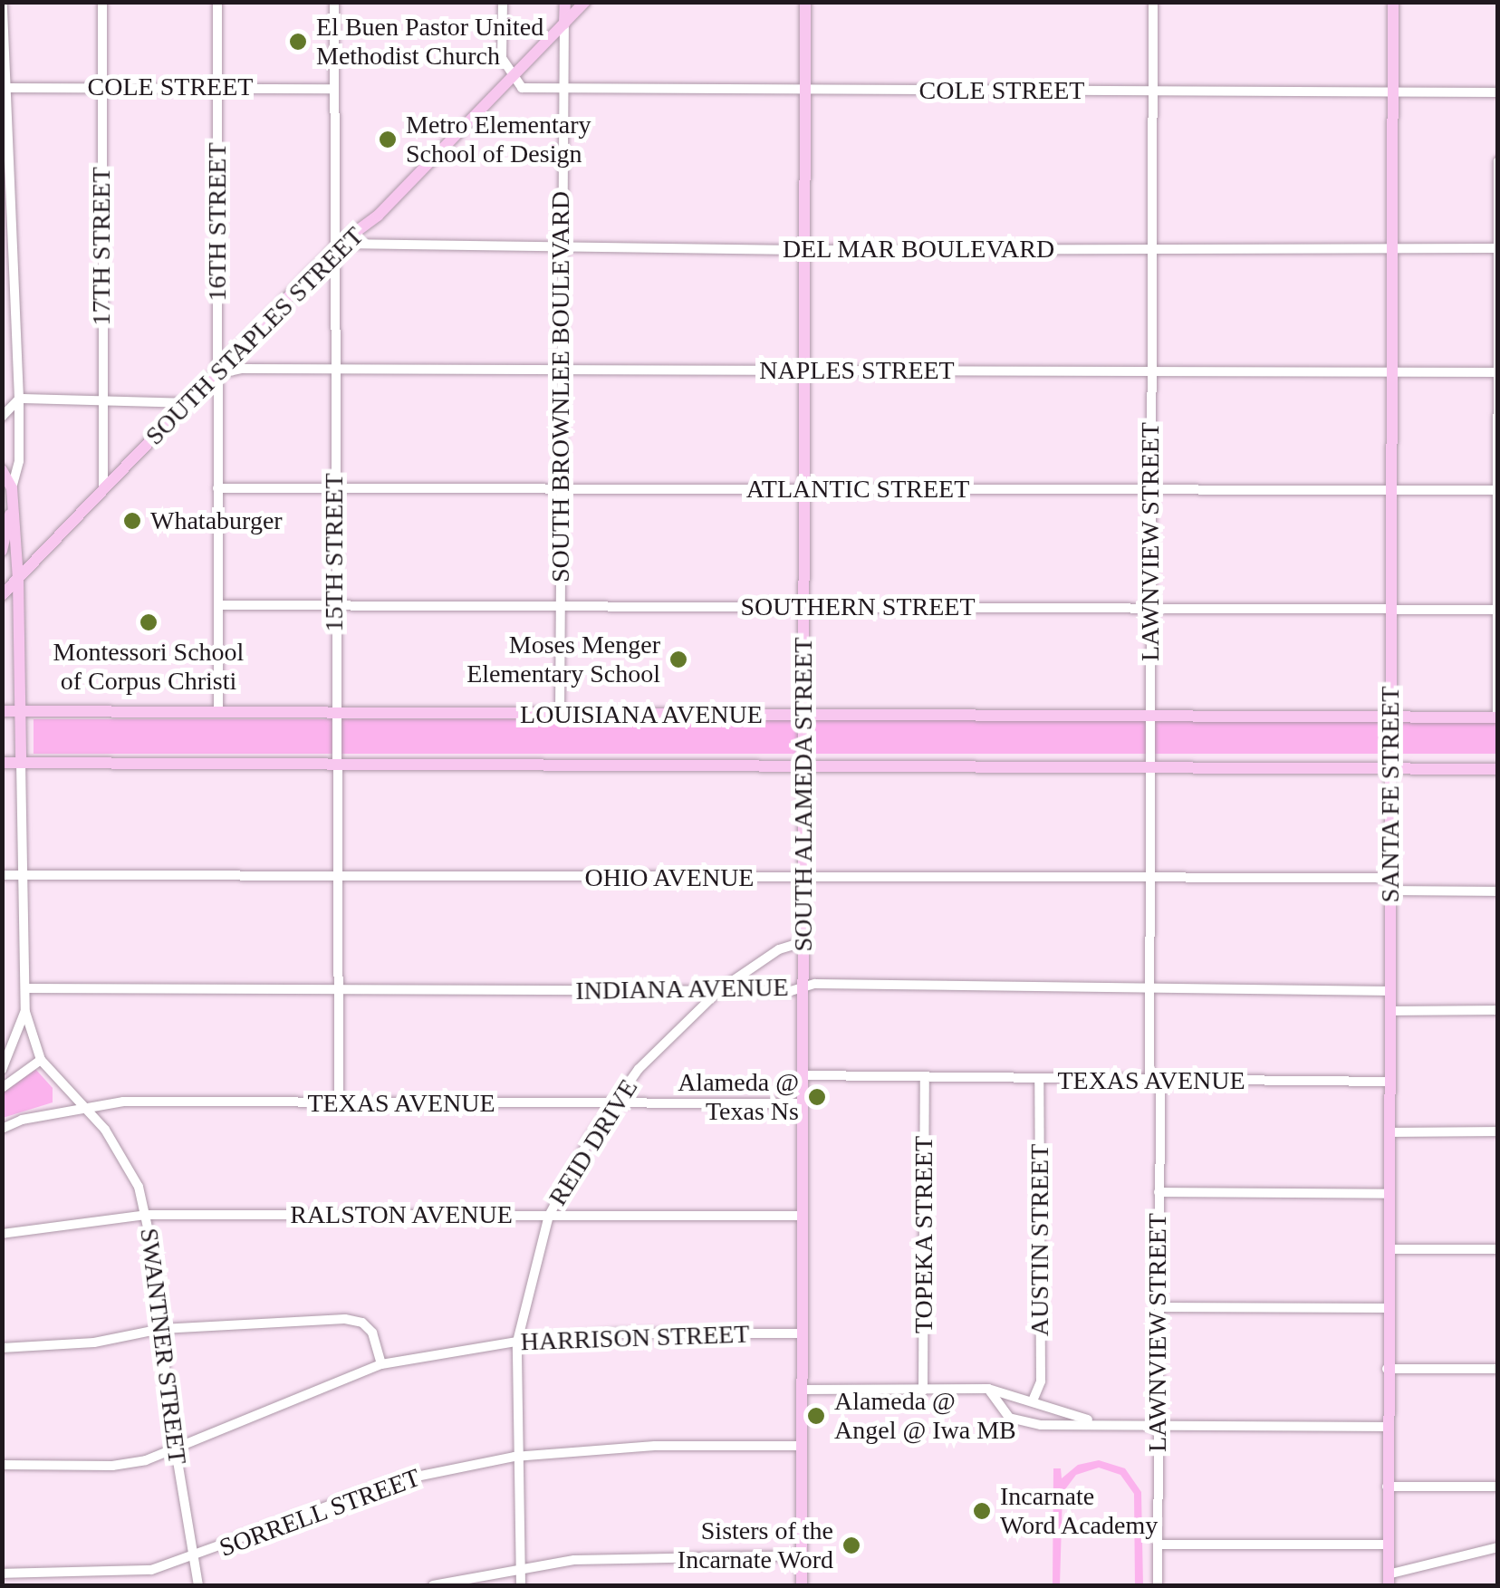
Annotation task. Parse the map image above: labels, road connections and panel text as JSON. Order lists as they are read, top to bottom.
{
  "streets": {
    "main road": [
      "SOUTH STAPLES STREET",
      "SOUTH BROWNLEE BOULEVARD",
      "LOUISIANA AVENUE",
      "SOUTH ALAMEDA STREET",
      "SANTA FE STREET"
    ],
    "street": [
      "COLE STREET",
      "16TH STREET",
      "17TH STREET",
      "DEL MAR BOULEVARD",
      "NAPLES STREET",
      "ATLANTIC STREET",
      "LAWNVIEW STREET",
      "15TH STREET",
      "SOUTHERN STREET",
      "OHIO AVENUE",
      "INDIANA AVENUE",
      "TEXAS AVENUE",
      "REID DRIVE",
      "RALSTON AVENUE",
      "TOPEKA STREET",
      "AUSTIN STREET",
      "HARRISON STREET",
      "SWANTNER STREET",
      "SORRELL STREET"
    ]
  },
  "crossings": [
    ["COLE STREET", "16TH STREET"],
    ["COLE STREET", "17TH STREET"],
    ["COLE STREET", "SOUTH STAPLES STREET"],
    ["COLE STREET", "SOUTH BROWNLEE BOULEVARD"],
    ["COLE STREET", "LAWNVIEW STREET"],
    ["COLE STREET", "15TH STREET"],
    ["COLE STREET", "SOUTH ALAMEDA STREET"],
    ["COLE STREET", "SANTA FE STREET"],
    ["16TH STREET", "SOUTH STAPLES STREET"],
    ["16TH STREET", "NAPLES STREET"],
    ["16TH STREET", "ATLANTIC STREET"],
    ["16TH STREET", "SOUTHERN STREET"],
    ["16TH STREET", "LOUISIANA AVENUE"],
    ["17TH STREET", "SOUTH STAPLES STREET"],
    ["DEL MAR BOULEVARD", "SOUTH STAPLES STREET"],
    ["DEL MAR BOULEVARD", "SOUTH BROWNLEE BOULEVARD"],
    ["DEL MAR BOULEVARD", "LAWNVIEW STREET"],
    ["DEL MAR BOULEVARD", "15TH STREET"],
    ["DEL MAR BOULEVARD", "SOUTH ALAMEDA STREET"],
    ["DEL MAR BOULEVARD", "SANTA FE STREET"],
    ["SOUTH STAPLES STREET", "NAPLES STREET"],
    ["SOUTH STAPLES STREET", "SOUTH BROWNLEE BOULEVARD"],
    ["SOUTH STAPLES STREET", "15TH STREET"],
    ["NAPLES STREET", "SOUTH BROWNLEE BOULEVARD"],
    ["NAPLES STREET", "LAWNVIEW STREET"],
    ["NAPLES STREET", "15TH STREET"],
    ["NAPLES STREET", "SOUTH ALAMEDA STREET"],
    ["NAPLES STREET", "SANTA FE STREET"],
    ["SOUTH BROWNLEE BOULEVARD", "ATLANTIC STREET"],
    ["SOUTH BROWNLEE BOULEVARD", "SOUTHERN STREET"],
    ["SOUTH BROWNLEE BOULEVARD", "LOUISIANA AVENUE"],
    ["ATLANTIC STREET", "LAWNVIEW STREET"],
    ["ATLANTIC STREET", "15TH STREET"],
    ["ATLANTIC STREET", "SOUTH ALAMEDA STREET"],
    ["ATLANTIC STREET", "SANTA FE STREET"],
    ["LAWNVIEW STREET", "SOUTHERN STREET"],
    ["LAWNVIEW STREET", "LOUISIANA AVENUE"],
    ["LAWNVIEW STREET", "OHIO AVENUE"],
    ["LAWNVIEW STREET", "INDIANA AVENUE"],
    ["LAWNVIEW STREET", "TEXAS AVENUE"],
    ["15TH STREET", "SOUTHERN STREET"],
    ["15TH STREET", "LOUISIANA AVENUE"],
    ["15TH STREET", "OHIO AVENUE"],
    ["15TH STREET", "INDIANA AVENUE"],
    ["15TH STREET", "TEXAS AVENUE"],
    ["SOUTHERN STREET", "SOUTH ALAMEDA STREET"],
    ["SOUTHERN STREET", "SANTA FE STREET"],
    ["LOUISIANA AVENUE", "SOUTH ALAMEDA STREET"],
    ["LOUISIANA AVENUE", "SANTA FE STREET"],
    ["LOUISIANA AVENUE", "SWANTNER STREET"],
    ["SOUTH ALAMEDA STREET", "OHIO AVENUE"],
    ["SOUTH ALAMEDA STREET", "INDIANA AVENUE"],
    ["SOUTH ALAMEDA STREET", "TEXAS AVENUE"],
    ["SOUTH ALAMEDA STREET", "REID DRIVE"],
    ["SOUTH ALAMEDA STREET", "RALSTON AVENUE"],
    ["SOUTH ALAMEDA STREET", "HARRISON STREET"],
    ["SOUTH ALAMEDA STREET", "SORRELL STREET"],
    ["SANTA FE STREET", "OHIO AVENUE"],
    ["SANTA FE STREET", "INDIANA AVENUE"],
    ["SANTA FE STREET", "TEXAS AVENUE"],
    ["OHIO AVENUE", "SWANTNER STREET"],
    ["INDIANA AVENUE", "REID DRIVE"],
    ["INDIANA AVENUE", "SWANTNER STREET"],
    ["TEXAS AVENUE", "REID DRIVE"],
    ["TEXAS AVENUE", "TOPEKA STREET"],
    ["TEXAS AVENUE", "AUSTIN STREET"],
    ["TEXAS AVENUE", "SWANTNER STREET"],
    ["REID DRIVE", "RALSTON AVENUE"],
    ["REID DRIVE", "HARRISON STREET"],
    ["REID DRIVE", "SORRELL STREET"],
    ["RALSTON AVENUE", "SWANTNER STREET"],
    ["HARRISON STREET", "SWANTNER STREET"],
    ["SWANTNER STREET", "SORRELL STREET"]
  ],
  "places": [
    "El Buen Pastor United Methodist Church",
    "Metro Elementary School of Design",
    "Whataburger",
    "Montessori School of Corpus Christi",
    "Moses Menger Elementary School",
    "Alameda @ Texas Ns",
    "Alameda @ Angel @ Iwa MB",
    "Incarnate Word Academy",
    "Sisters of the Incarnate Word"
  ]
}
